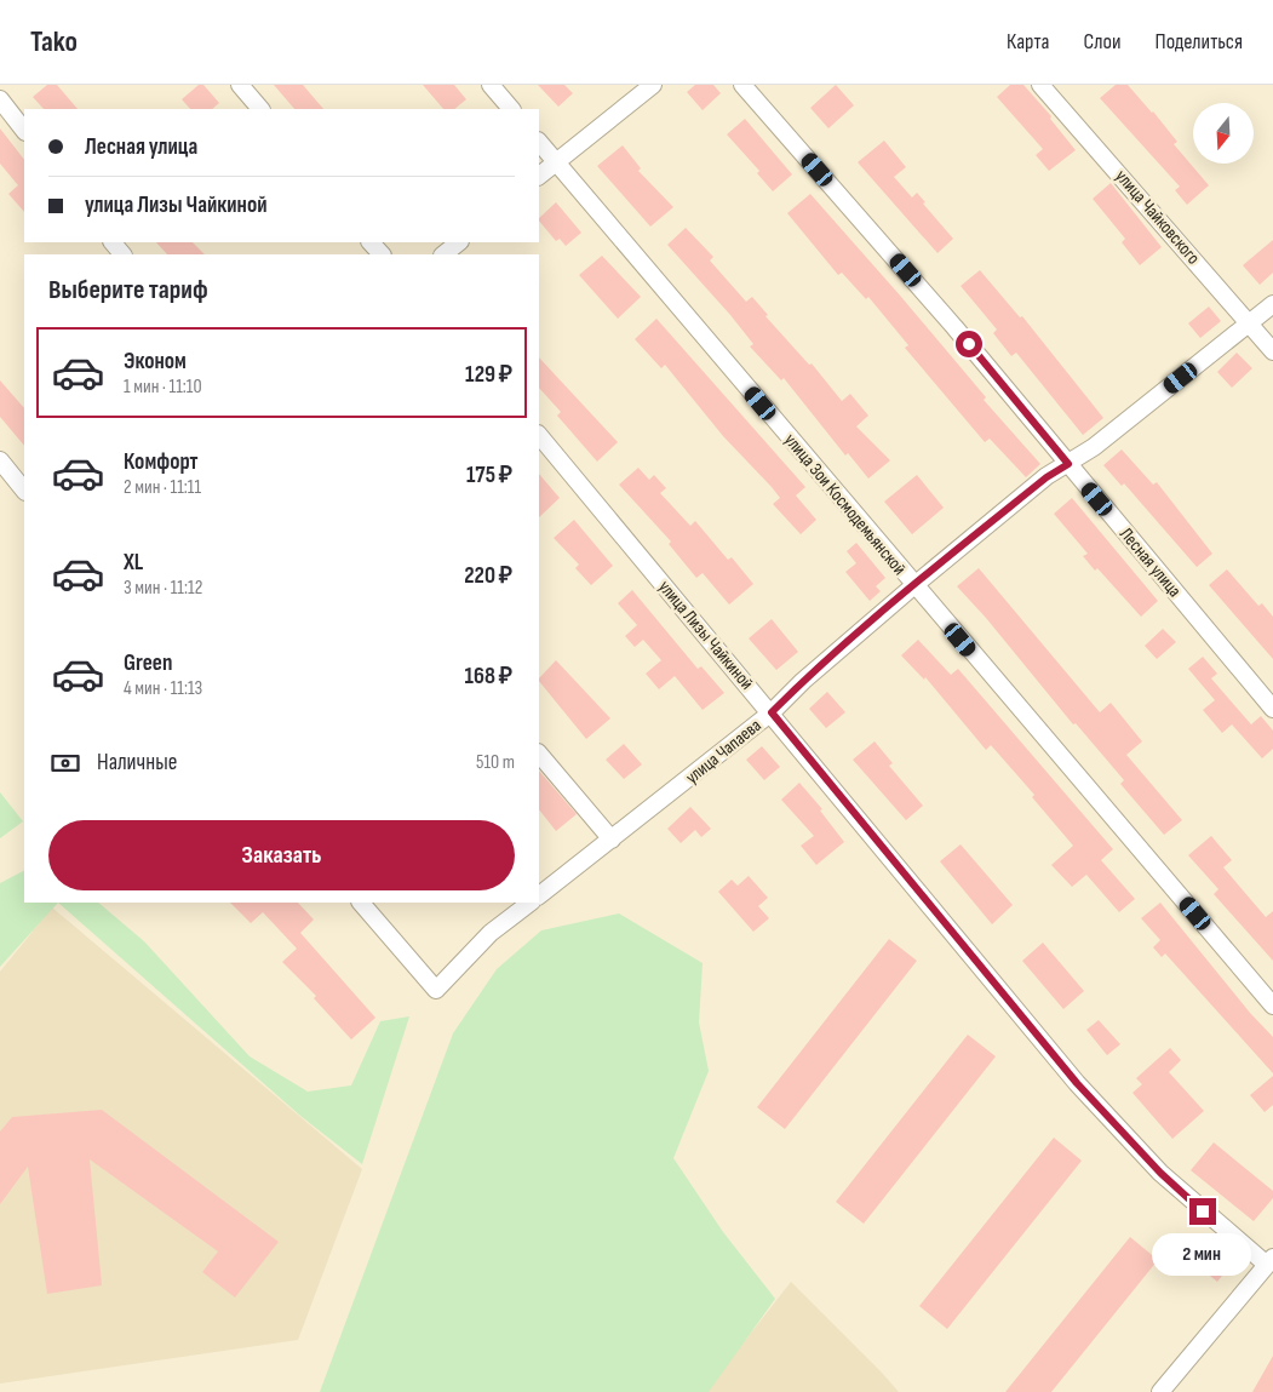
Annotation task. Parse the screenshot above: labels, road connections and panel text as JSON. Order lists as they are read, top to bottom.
{
  "streets": {
    "street": [
      "улица Чайковского",
      "улица Зои Космодемьянской",
      "Лесная улица",
      "улица Лизы Чайкиной",
      "улица Чапаева"
    ]
  },
  "crossings": [
    ["улица Чайковского", "улица Чапаева"],
    ["улица Зои Космодемьянской", "улица Чапаева"],
    ["Лесная улица", "улица Чапаева"],
    ["улица Лизы Чайкиной", "улица Чапаева"]
  ],
  "north": "bottom",
  "page": {
    "header": "Tako",
    "nav": ["Карта", "Слои", "Поделиться"],
    "banner": ["Лесная улица", "улица Лизы Чайкиной"],
    "heading": "Выберите тариф",
    "list": [
      {
        "name": "Эконом",
        "note": "1 мин · 11:10",
        "value": "129 ₽"
      },
      {
        "name": "Комфорт",
        "note": "2 мин · 11:11",
        "value": "175 ₽"
      },
      {
        "name": "XL",
        "note": "3 мин · 11:12",
        "value": "220 ₽"
      },
      {
        "name": "Green",
        "note": "4 мин · 11:13",
        "value": "168 ₽"
      }
    ],
    "pay": ["Наличные", "510 m"],
    "buttons": "Заказать",
    "bubble": "2 мин"
  }
}
